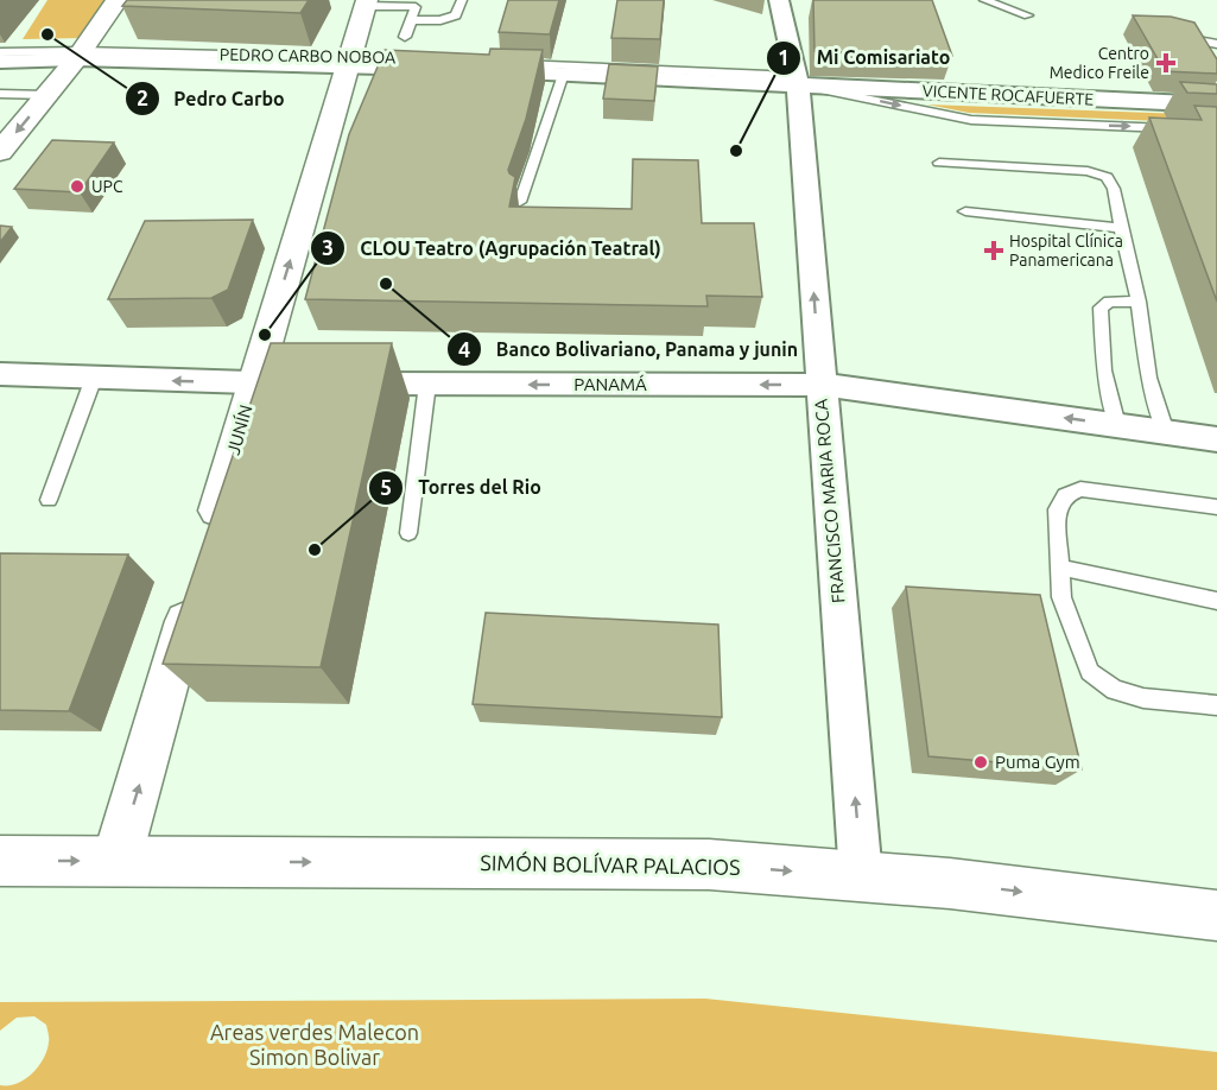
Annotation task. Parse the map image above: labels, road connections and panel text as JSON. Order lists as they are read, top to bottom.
{
  "streets": {
    "street": [
      "PEDRO CARBO NOBOA",
      "VICENTE ROCAFUERTE",
      "PANAMÁ",
      "JUNÍN",
      "FRANCISCO MARIA ROCA",
      "SIMÓN BOLÍVAR PALACIOS"
    ]
  },
  "crossings": [
    ["PEDRO CARBO NOBOA", "JUNÍN"],
    ["VICENTE ROCAFUERTE", "FRANCISCO MARIA ROCA"],
    ["PANAMÁ", "JUNÍN"],
    ["PANAMÁ", "FRANCISCO MARIA ROCA"],
    ["FRANCISCO MARIA ROCA", "SIMÓN BOLÍVAR PALACIOS"]
  ],
  "one_way": ["PANAMÁ", "FRANCISCO MARIA ROCA", "SIMÓN BOLÍVAR PALACIOS"],
  "parks": ["Areas verdes Malecon Simon Bolivar"],
  "places": {
    "other": [
      "Pedro Carbo",
      "Mi Comisariato",
      "UPC",
      "Banco Bolivariano, Panama y junin",
      "CLOU Teatro (Agrupación Teatral)",
      "Torres del Rio",
      "Puma Gym"
    ],
    "health": ["Centro Medico Freile", "Hospital Clínica Panamericana"]
  }
}
